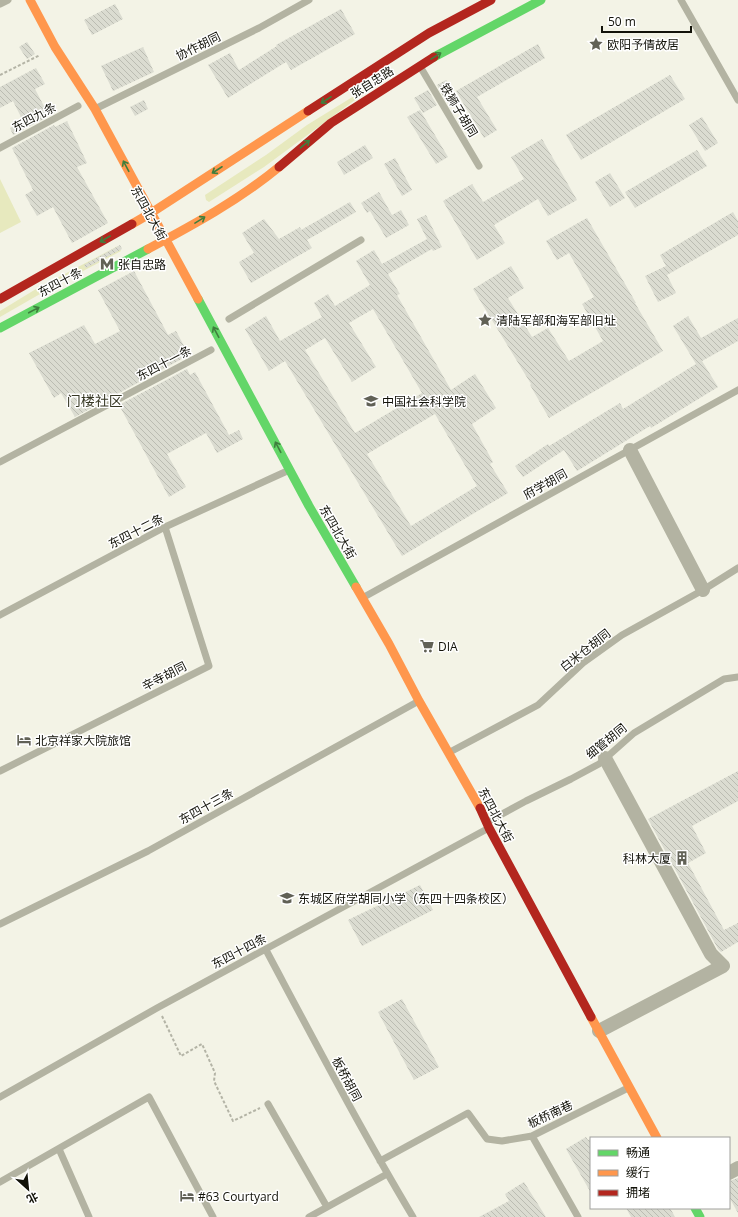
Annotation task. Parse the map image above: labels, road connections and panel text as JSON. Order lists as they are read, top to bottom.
{
  "streets": {
    "main road": ["张自忠路", "东四北大街", "东四十条"],
    "lane": [
      "协作胡同",
      "铁狮子胡同",
      "东四九条",
      "东四十一条",
      "府学胡同",
      "东四十二条",
      "白米仓胡同",
      "辛寺胡同",
      "细管胡同",
      "东四十三条",
      "东四十四条",
      "板桥胡同",
      "板桥南巷"
    ]
  },
  "crossings": [
    ["协作胡同", "东四北大街"],
    ["张自忠路", "铁狮子胡同"],
    ["张自忠路", "东四北大街"],
    ["张自忠路", "东四十条"],
    ["东四九条", "东四北大街"],
    ["东四北大街", "府学胡同"],
    ["东四北大街", "东四十二条"],
    ["东四北大街", "白米仓胡同"],
    ["东四北大街", "细管胡同"],
    ["东四北大街", "东四十三条"],
    ["东四北大街", "东四十四条"],
    ["东四北大街", "板桥南巷"],
    ["东四十二条", "辛寺胡同"],
    ["细管胡同", "东四十四条"],
    ["东四十四条", "板桥胡同"],
    ["板桥胡同", "板桥南巷"]
  ],
  "districts": ["门楼社区"],
  "places": {
    "place": ["欧阳予倩故居", "清陆军部和海军部旧址"],
    "metro station": ["张自忠路"],
    "school or university": ["中国社会科学院", "东城区府学胡同小学（东四十四条校区）"],
    "supermarket": ["DIA"],
    "hotel": ["北京祥家大院旅馆", "#63 Courtyard"],
    "building": ["科林大厦"]
  },
  "legend": ["畅通", "缓行", "拥堵"],
  "scale_bar": "50 m",
  "north": "bottom right"
}
